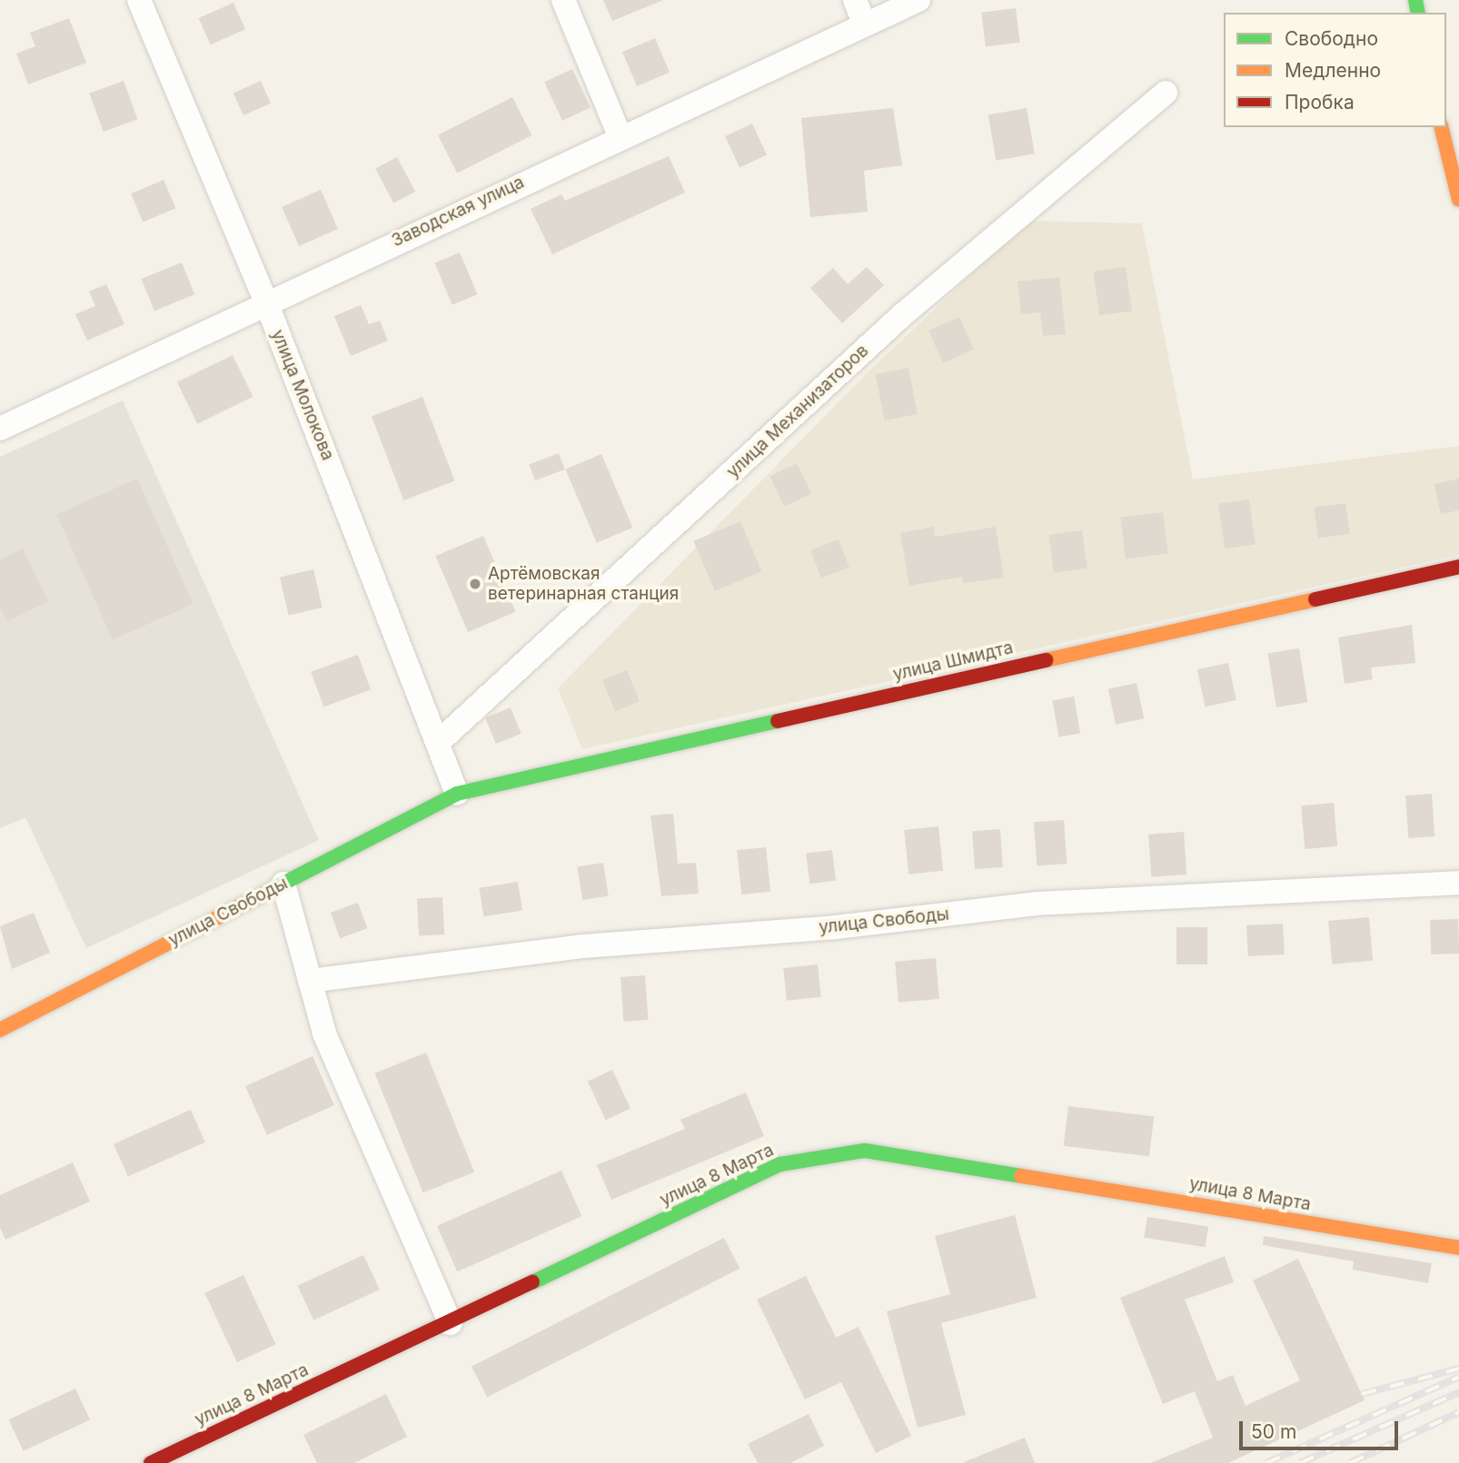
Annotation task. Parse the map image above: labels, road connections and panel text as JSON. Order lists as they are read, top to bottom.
{
  "streets": {
    "street": [
      "Заводская улица",
      "улица Молокова",
      "улица Механизаторов",
      "улица Шмидта",
      "улица Свободы",
      "улица 8 Марта"
    ]
  },
  "crossings": [
    ["Заводская улица", "улица Молокова"],
    ["улица Молокова", "улица Механизаторов"],
    ["улица Молокова", "улица Шмидта"],
    ["улица Молокова", "улица Свободы"],
    ["улица Шмидта", "улица Свободы"]
  ],
  "places": ["Артёмовская ветеринарная станция"],
  "legend": ["Свободно", "Медленно", "Пробка"],
  "scale_bar": "50 m"
}
